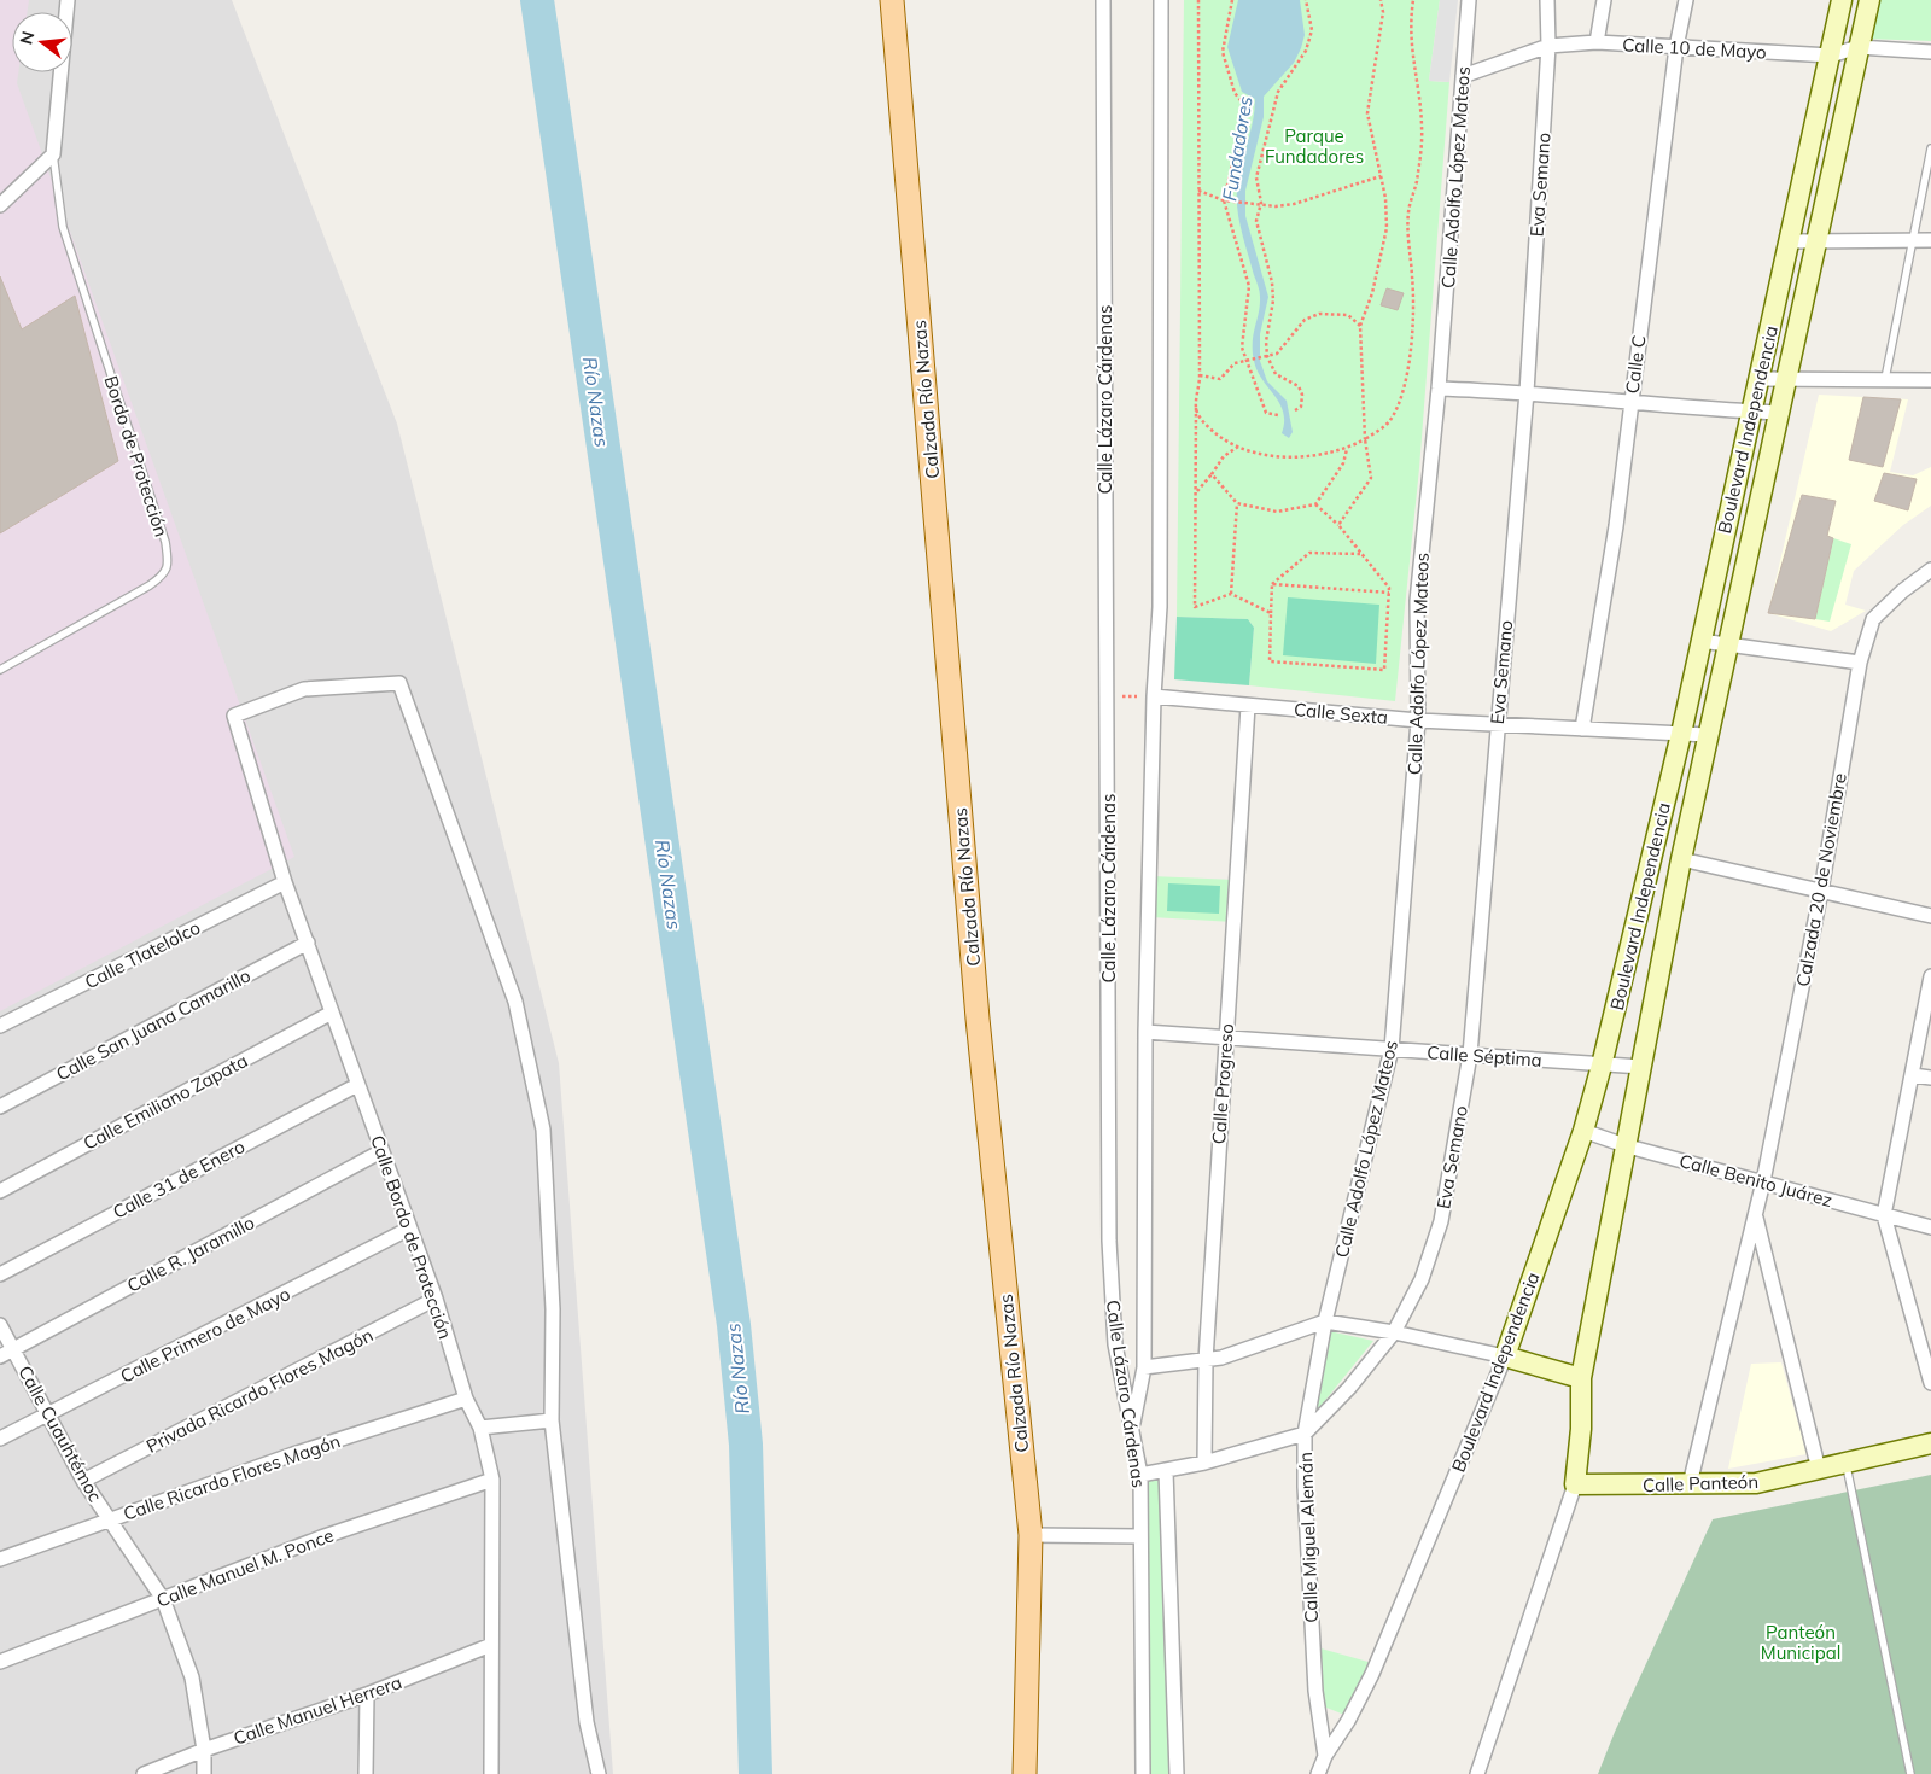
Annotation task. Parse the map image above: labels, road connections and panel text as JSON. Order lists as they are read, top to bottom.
{
  "streets": {
    "main road": ["Calzada Río Nazas"],
    "street": [
      "Calle 10 de Mayo",
      "Calle Adolfo López Mateos",
      "Eva Semano",
      "Calle C",
      "Calle Lázaro Cárdenas",
      "Boulevard Independencia",
      "Calle Sexta",
      "Calzada 20 de Noviembre",
      "Calle Tlatelolco",
      "Calle San Juana Camarillo",
      "Calle Séptima",
      "Calle Progreso",
      "Calle Emiliano Zapata",
      "Calle 31 de Enero",
      "Calle Benito Juárez",
      "Calle Bordo de Protección",
      "Calle R. Jaramillo",
      "Calle Primero de Mayo",
      "Privada Ricardo Flores Magón",
      "Calle Cuauhtémoc",
      "Calle Ricardo Flores Magón",
      "Calle Panteón",
      "Calle Miguel Alemán",
      "Calle Manuel M. Ponce",
      "Calle Manuel Herrera"
    ],
    "lane": ["Bordo de Protección"]
  },
  "crossings": [
    ["Calle 10 de Mayo", "Calle Adolfo López Mateos"],
    ["Calle 10 de Mayo", "Eva Semano"],
    ["Calle 10 de Mayo", "Calle C"],
    ["Calle 10 de Mayo", "Boulevard Independencia"],
    ["Calle Adolfo López Mateos", "Calle Sexta"],
    ["Calle Adolfo López Mateos", "Calle Séptima"],
    ["Calle Adolfo López Mateos", "Calle Miguel Alemán"],
    ["Eva Semano", "Calle Sexta"],
    ["Eva Semano", "Calle Séptima"],
    ["Eva Semano", "Calle Miguel Alemán"],
    ["Calle C", "Calle Sexta"],
    ["Boulevard Independencia", "Calle Sexta"],
    ["Boulevard Independencia", "Calle Séptima"],
    ["Boulevard Independencia", "Calle Benito Juárez"],
    ["Boulevard Independencia", "Calle Panteón"],
    ["Boulevard Independencia", "Calle Miguel Alemán"],
    ["Calle Sexta", "Calle Progreso"],
    ["Calzada 20 de Noviembre", "Calle Benito Juárez"],
    ["Calzada 20 de Noviembre", "Calle Panteón"],
    ["Calle Tlatelolco", "Calle Bordo de Protección"],
    ["Calle San Juana Camarillo", "Calle Bordo de Protección"],
    ["Calle Séptima", "Calle Progreso"],
    ["Calle Emiliano Zapata", "Calle Bordo de Protección"],
    ["Calle 31 de Enero", "Calle Bordo de Protección"],
    ["Calle Bordo de Protección", "Calle R. Jaramillo"],
    ["Calle Bordo de Protección", "Calle Primero de Mayo"],
    ["Calle Bordo de Protección", "Privada Ricardo Flores Magón"],
    ["Calle Bordo de Protección", "Calle Ricardo Flores Magón"],
    ["Calle Bordo de Protección", "Calle Manuel M. Ponce"],
    ["Calle Bordo de Protección", "Calle Manuel Herrera"],
    ["Calle R. Jaramillo", "Calle Cuauhtémoc"],
    ["Calle Primero de Mayo", "Calle Cuauhtémoc"],
    ["Privada Ricardo Flores Magón", "Calle Cuauhtémoc"],
    ["Calle Cuauhtémoc", "Calle Ricardo Flores Magón"],
    ["Calle Cuauhtémoc", "Calle Manuel M. Ponce"],
    ["Calle Cuauhtémoc", "Calle Manuel Herrera"]
  ],
  "water": ["Fundadores", "Río Nazas"],
  "parks": ["Parque Fundadores", "Panteón Municipal"],
  "north": "left"
}
